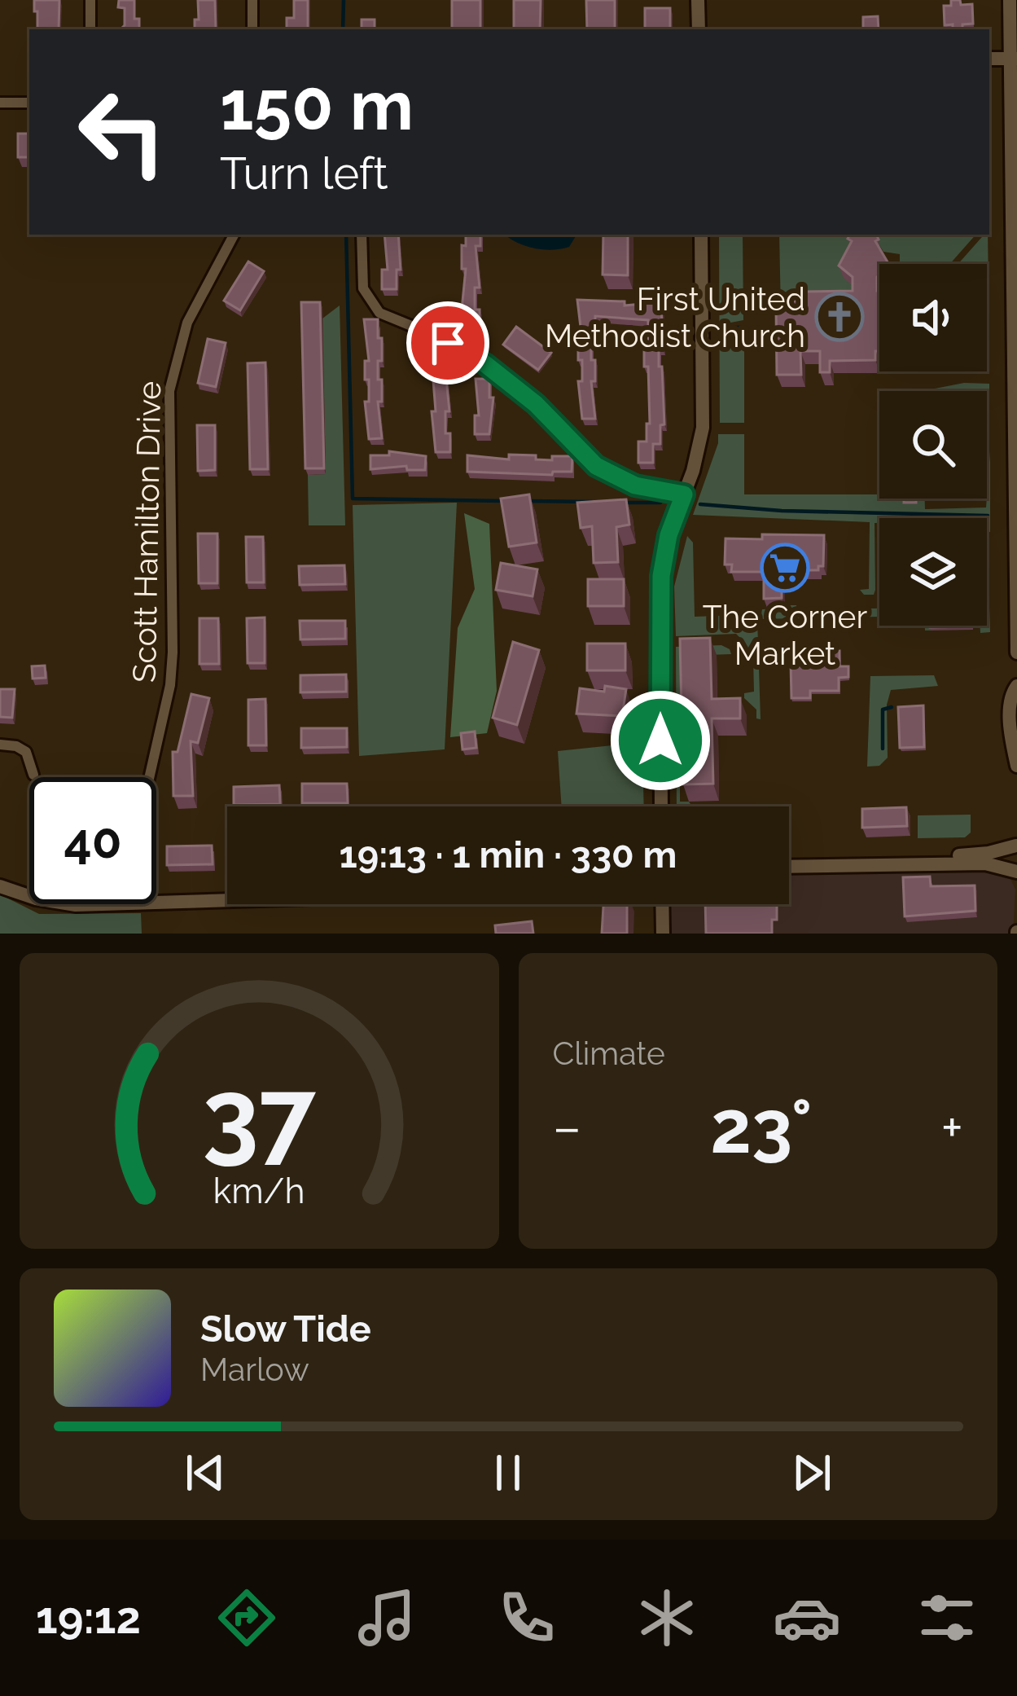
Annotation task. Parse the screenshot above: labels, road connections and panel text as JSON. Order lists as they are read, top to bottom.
{
  "streets": {
    "street": ["Scott Hamilton Drive"]
  },
  "places": {
    "church": ["First United Methodist Church"],
    "supermarket": ["The Corner Market"]
  },
  "page": {
    "turn": ["150 m", "Turn left"],
    "limit": "40",
    "trip": "19:13 · 1 min · 330 m",
    "tile": "Climate",
    "heat": ["−", "23°", "+"],
    "song": ["Slow Tide", "Marlow"],
    "tabs": "19:12",
    "gauge": ["37", "km/h"]
  }
}
